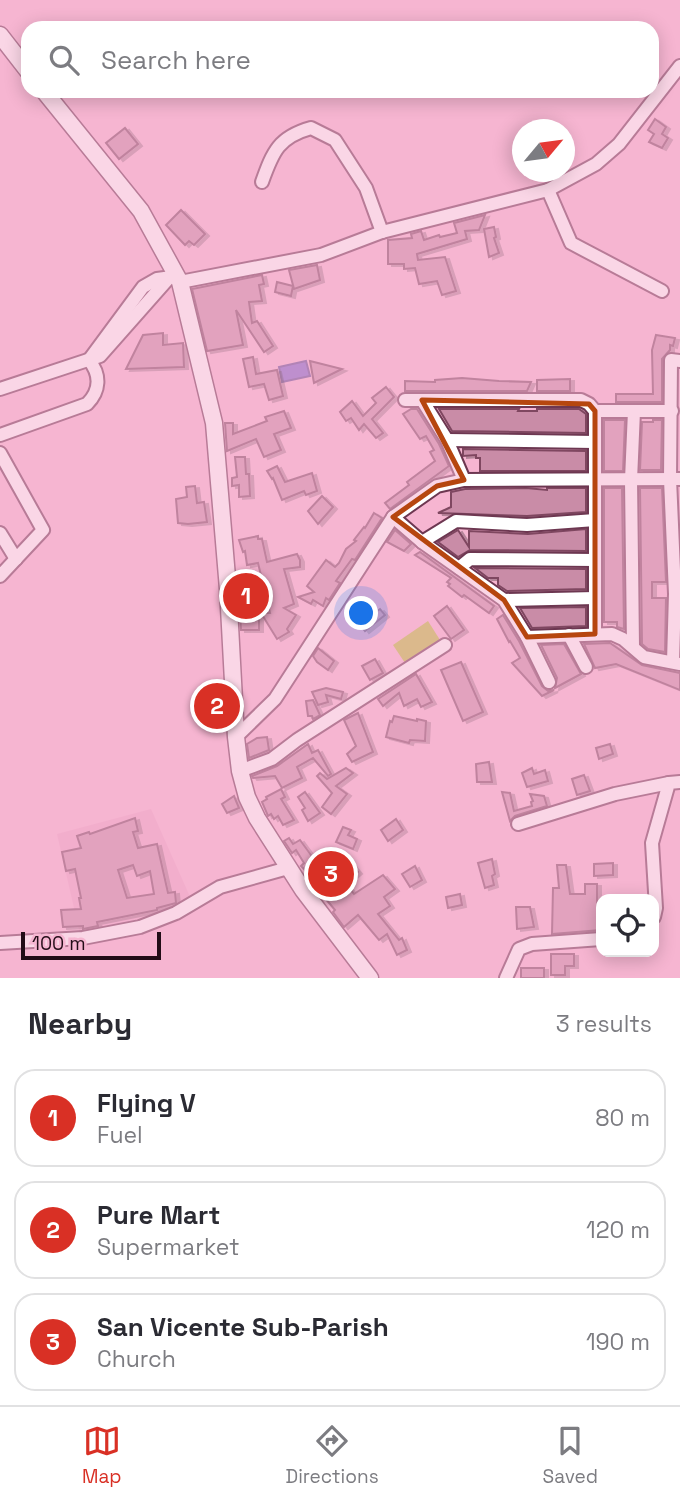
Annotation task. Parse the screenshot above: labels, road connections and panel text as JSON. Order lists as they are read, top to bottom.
{
  "scale_bar": "100 m",
  "north": "top right",
  "page": {
    "search": "Search here",
    "pins": ["1", "2", "3"],
    "scale": "100 m",
    "heading": ["Nearby", "3 results"],
    "list": [
      {
        "mark": "1",
        "name": "Flying V",
        "note": "Fuel",
        "value": "80 m"
      },
      {
        "mark": "2",
        "name": "Pure Mart",
        "note": "Supermarket",
        "value": "120 m"
      },
      {
        "mark": "3",
        "name": "San Vicente Sub-Parish",
        "note": "Church",
        "value": "190 m"
      }
    ],
    "nav": ["Map", "Directions", "Saved"]
  }
}
